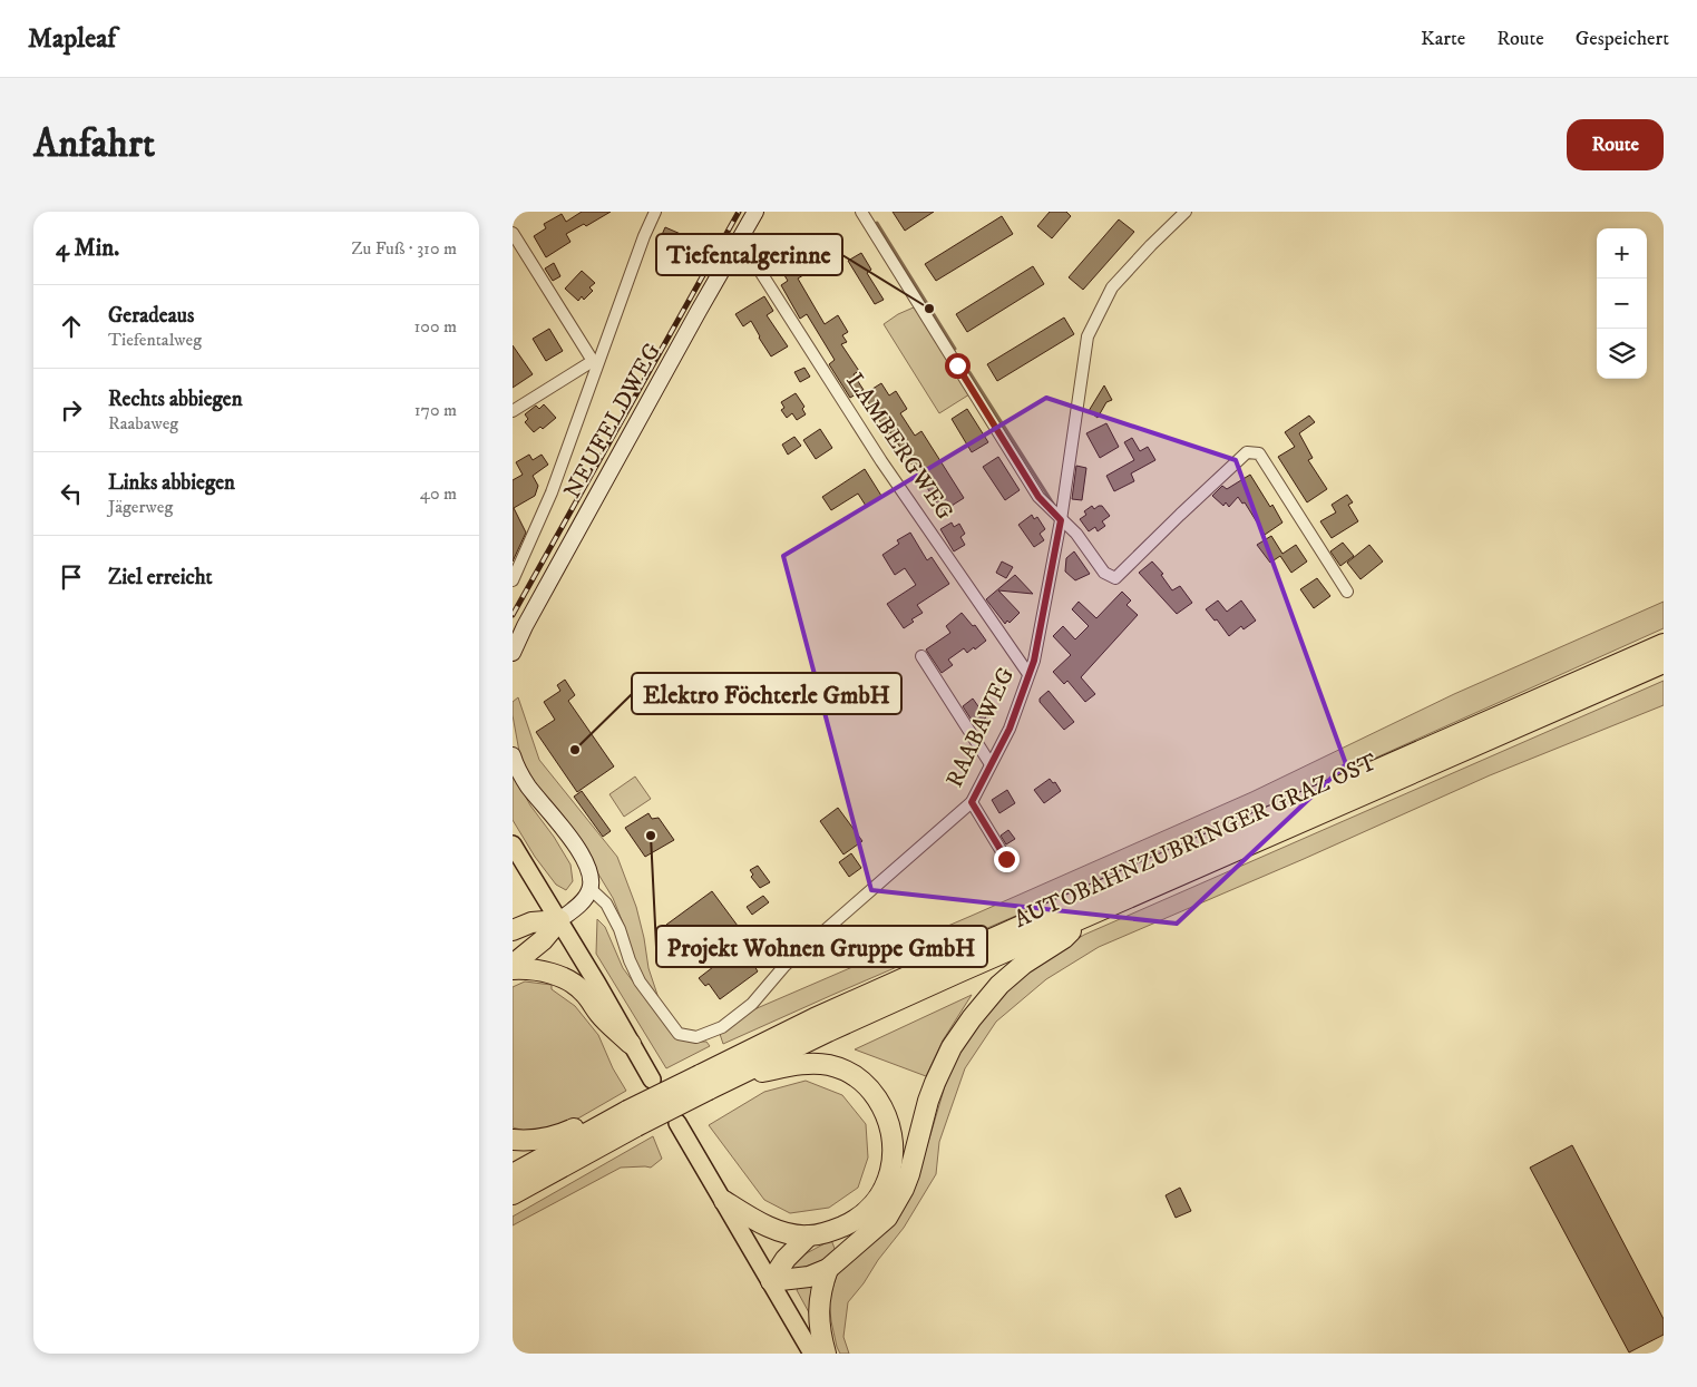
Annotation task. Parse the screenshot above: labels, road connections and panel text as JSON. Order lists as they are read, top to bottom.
{
  "streets": {
    "highway": ["AUTOBAHNZUBRINGER GRAZ OST"],
    "street": ["NEUFELDWEG", "LAMBERGWEG", "RAABAWEG"]
  },
  "crossings": [
    ["NEUFELDWEG", "LAMBERGWEG"],
    ["LAMBERGWEG", "RAABAWEG"]
  ],
  "places": ["Tiefentalgerinne", "Elektro Föchterle GmbH", "Projekt Wohnen Gruppe GmbH"],
  "page": {
    "header": "Mapleaf",
    "nav": ["Karte", "Route", "Gespeichert"],
    "buttons": "Route",
    "title": "Anfahrt",
    "heading": ["4 Min.", "Zu Fuß · 310 m"],
    "map_buttons": ["+", "−"],
    "list": [
      ["Geradeaus", "Tiefentalweg", "100 m"],
      ["Rechts abbiegen", "Raabaweg", "170 m"],
      ["Links abbiegen", "Jägerweg", "40 m"],
      "Ziel erreicht"
    ]
  }
}
